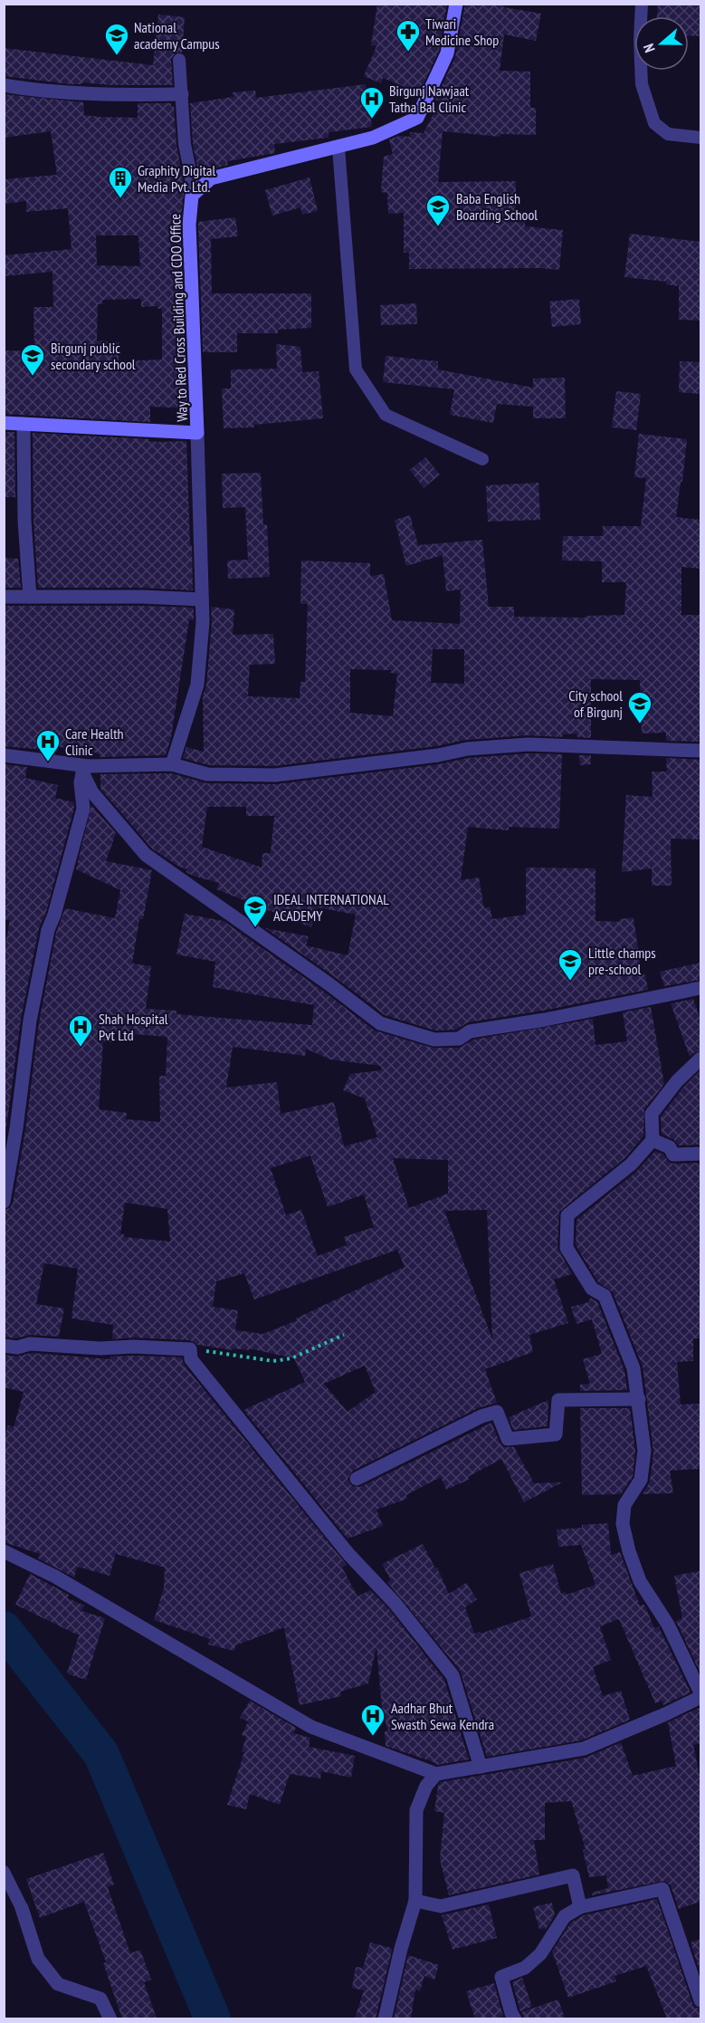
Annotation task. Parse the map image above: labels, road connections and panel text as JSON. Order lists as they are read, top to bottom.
{
  "streets": {
    "main road": ["Way to Red Cross Building and CDO Office"]
  },
  "places": {
    "pharmacy": ["Tiwari Medicine Shop"],
    "school or university": [
      "National academy Campus",
      "Baba English Boarding School",
      "Birgunj public secondary school",
      "City school of Birgunj",
      "IDEAL INTERNATIONAL ACADEMY",
      "Little champs pre-school"
    ],
    "hospital": [
      "Birgunj Nawjaat Tatha Bal Clinic",
      "Care Health Clinic",
      "Shah Hospital Pvt Ltd",
      "Aadhar Bhut Swasth Sewa Kendra"
    ],
    "building": ["Graphity Digital Media Pvt. Ltd."]
  },
  "north": "left"
}
